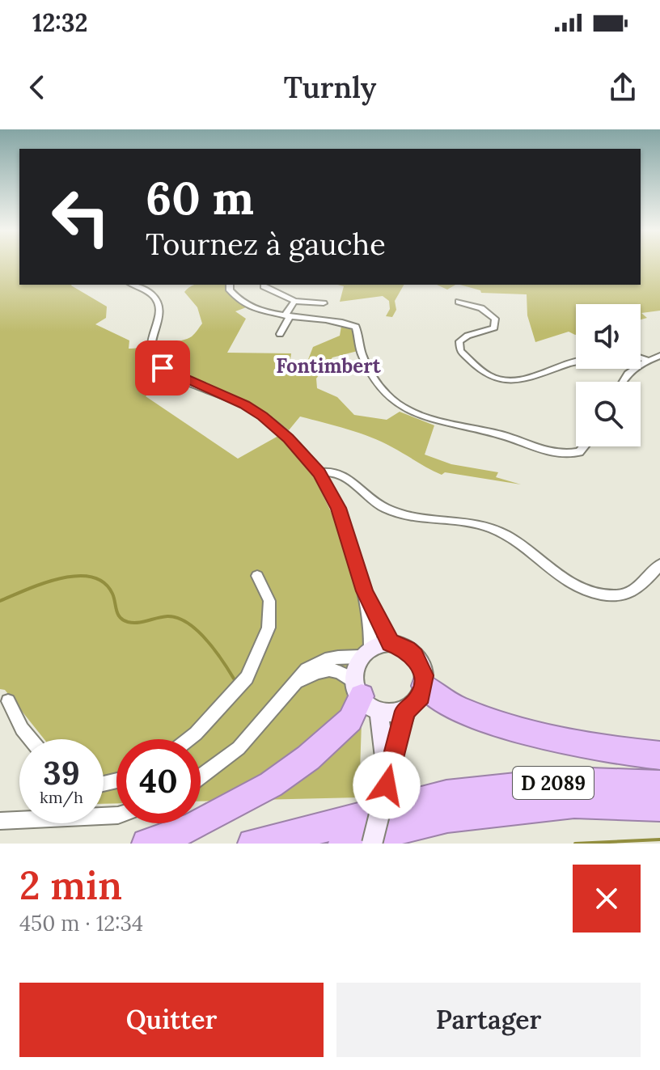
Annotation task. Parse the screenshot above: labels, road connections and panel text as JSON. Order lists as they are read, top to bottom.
{
  "streets": {
    "highway": ["D 2089"]
  },
  "districts": ["Fontimbert"],
  "page": {
    "status": "12:32",
    "header": "Turnly",
    "turn": ["60 m", "Tournez à gauche"],
    "speed": "39 km/h",
    "limit": "40",
    "heading": ["2 min", "450 m · 12:34"],
    "buttons": ["Quitter", "Partager"]
  }
}
